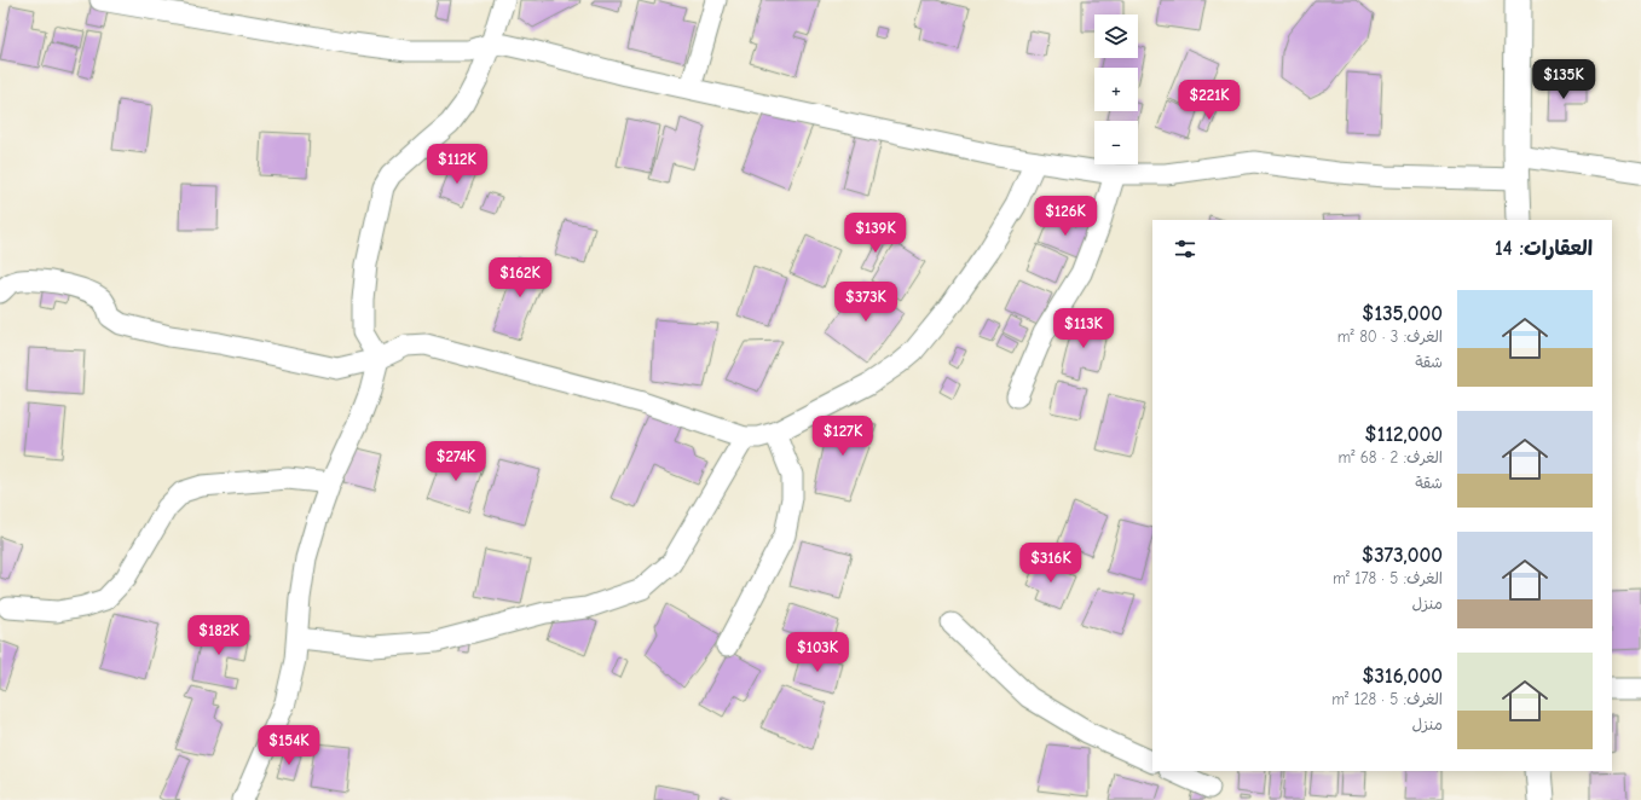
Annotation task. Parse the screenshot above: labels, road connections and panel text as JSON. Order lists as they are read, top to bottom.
{
  "page": {
    "map_buttons": ["+", "−"],
    "price": [
      "$135K",
      "$221K",
      "$112K",
      "$126K",
      "$139K",
      "$162K",
      "$373K",
      "$113K",
      "$127K",
      "$274K",
      "$316K",
      "$182K",
      "$103K",
      "$154K"
    ],
    "heading": "العقارات: 14",
    "list": [
      {
        "name": "$135,000",
        "note": "الغرف: 3 · 80 m² · شقة"
      },
      {
        "name": "$112,000",
        "note": "الغرف: 2 · 68 m² · شقة"
      },
      {
        "name": "$373,000",
        "note": "الغرف: 5 · 178 m² · منزل"
      },
      {
        "name": "$316,000",
        "note": "الغرف: 5 · 128 m² · منزل"
      }
    ]
  }
}
